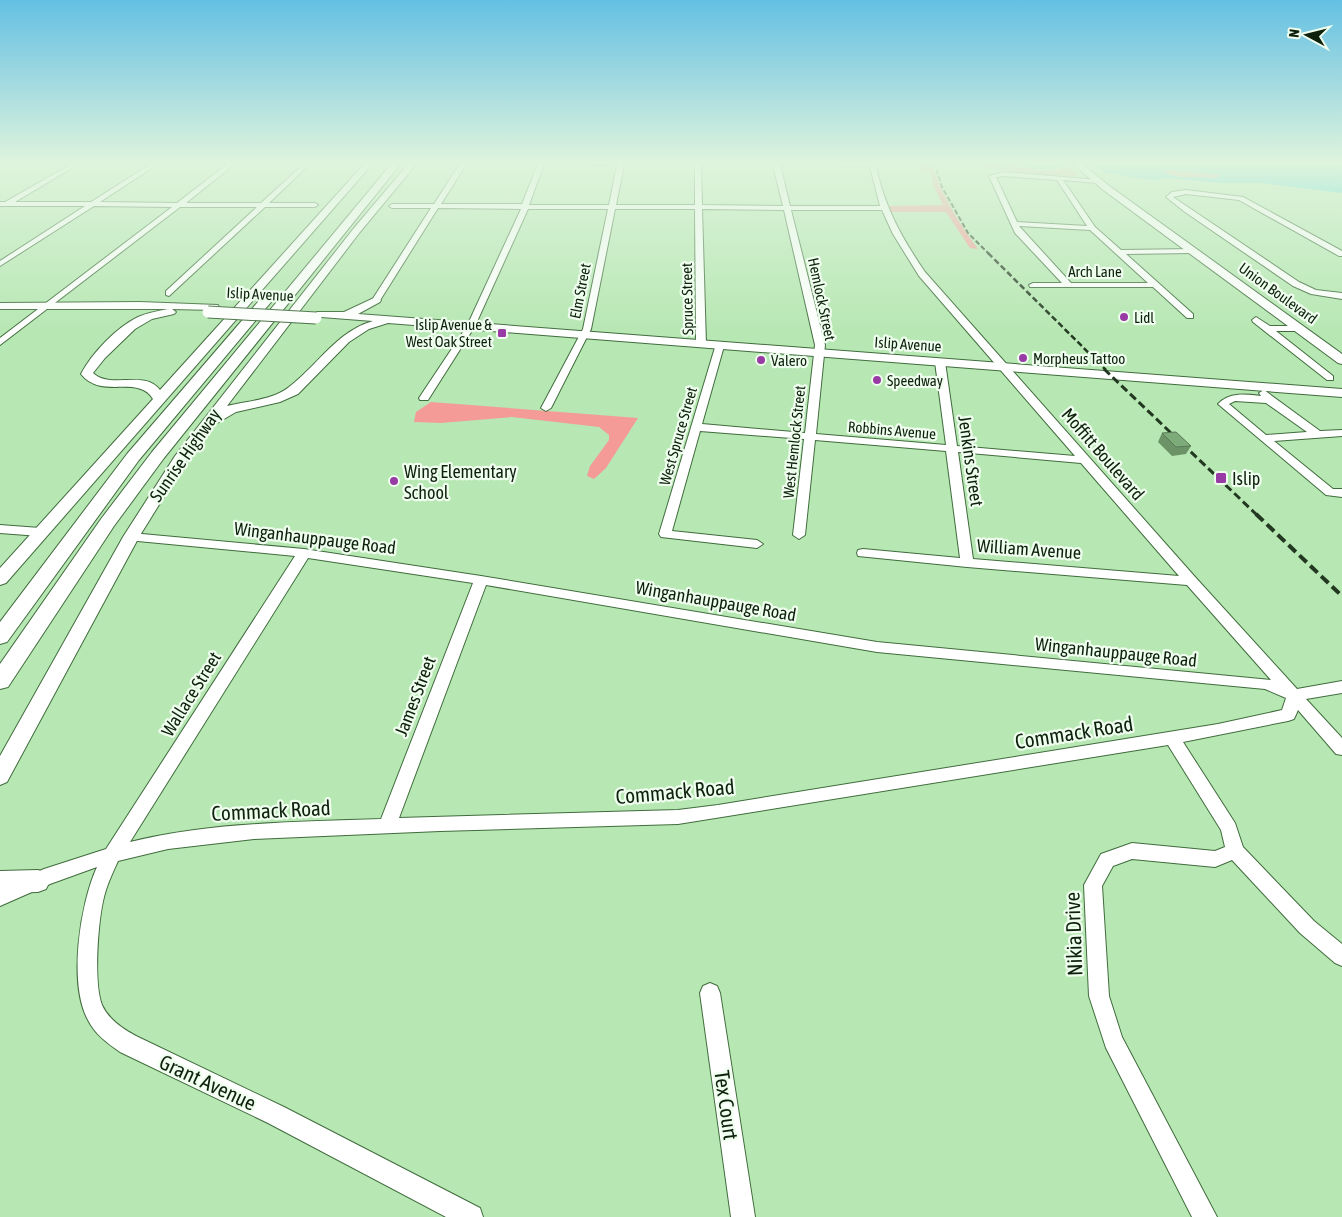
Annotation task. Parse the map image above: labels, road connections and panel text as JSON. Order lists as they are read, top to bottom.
{
  "streets": {
    "highway": ["Sunrise Highway"],
    "main road": ["Union Boulevard", "Islip Avenue"],
    "street": [
      "Arch Lane",
      "Elm Street",
      "Spruce Street",
      "Hemlock Street",
      "Robbins Avenue",
      "West Spruce Street",
      "West Hemlock Street",
      "Moffitt Boulevard",
      "Jenkins Street",
      "Winganhauppauge Road",
      "William Avenue",
      "Wallace Street",
      "James Street",
      "Commack Road",
      "Nikia Drive",
      "Grant Avenue",
      "Tex Court"
    ]
  },
  "crossings": [
    ["Elm Street", "Islip Avenue"],
    ["Islip Avenue", "Spruce Street"],
    ["Islip Avenue", "Hemlock Street"],
    ["Islip Avenue", "West Spruce Street"],
    ["Islip Avenue", "West Hemlock Street"],
    ["Islip Avenue", "Moffitt Boulevard"],
    ["Islip Avenue", "Jenkins Street"],
    ["Hemlock Street", "West Hemlock Street"],
    ["Robbins Avenue", "West Spruce Street"],
    ["Robbins Avenue", "West Hemlock Street"],
    ["Robbins Avenue", "Moffitt Boulevard"],
    ["Robbins Avenue", "Jenkins Street"],
    ["Moffitt Boulevard", "Winganhauppauge Road"],
    ["Moffitt Boulevard", "William Avenue"],
    ["Moffitt Boulevard", "Commack Road"],
    ["Sunrise Highway", "Winganhauppauge Road"],
    ["Jenkins Street", "William Avenue"],
    ["Winganhauppauge Road", "Wallace Street"],
    ["Winganhauppauge Road", "James Street"],
    ["Winganhauppauge Road", "Commack Road"],
    ["Wallace Street", "Commack Road"],
    ["Wallace Street", "Grant Avenue"],
    ["James Street", "Commack Road"],
    ["Commack Road", "Grant Avenue"]
  ],
  "places": {
    "other": [
      "Lidl",
      "Morpheus Tattoo",
      "Valero",
      "Speedway",
      "Wing Elementary School"
    ],
    "transit": ["Islip Avenue & West Oak Street", "Islip"]
  },
  "north": "left"
}
